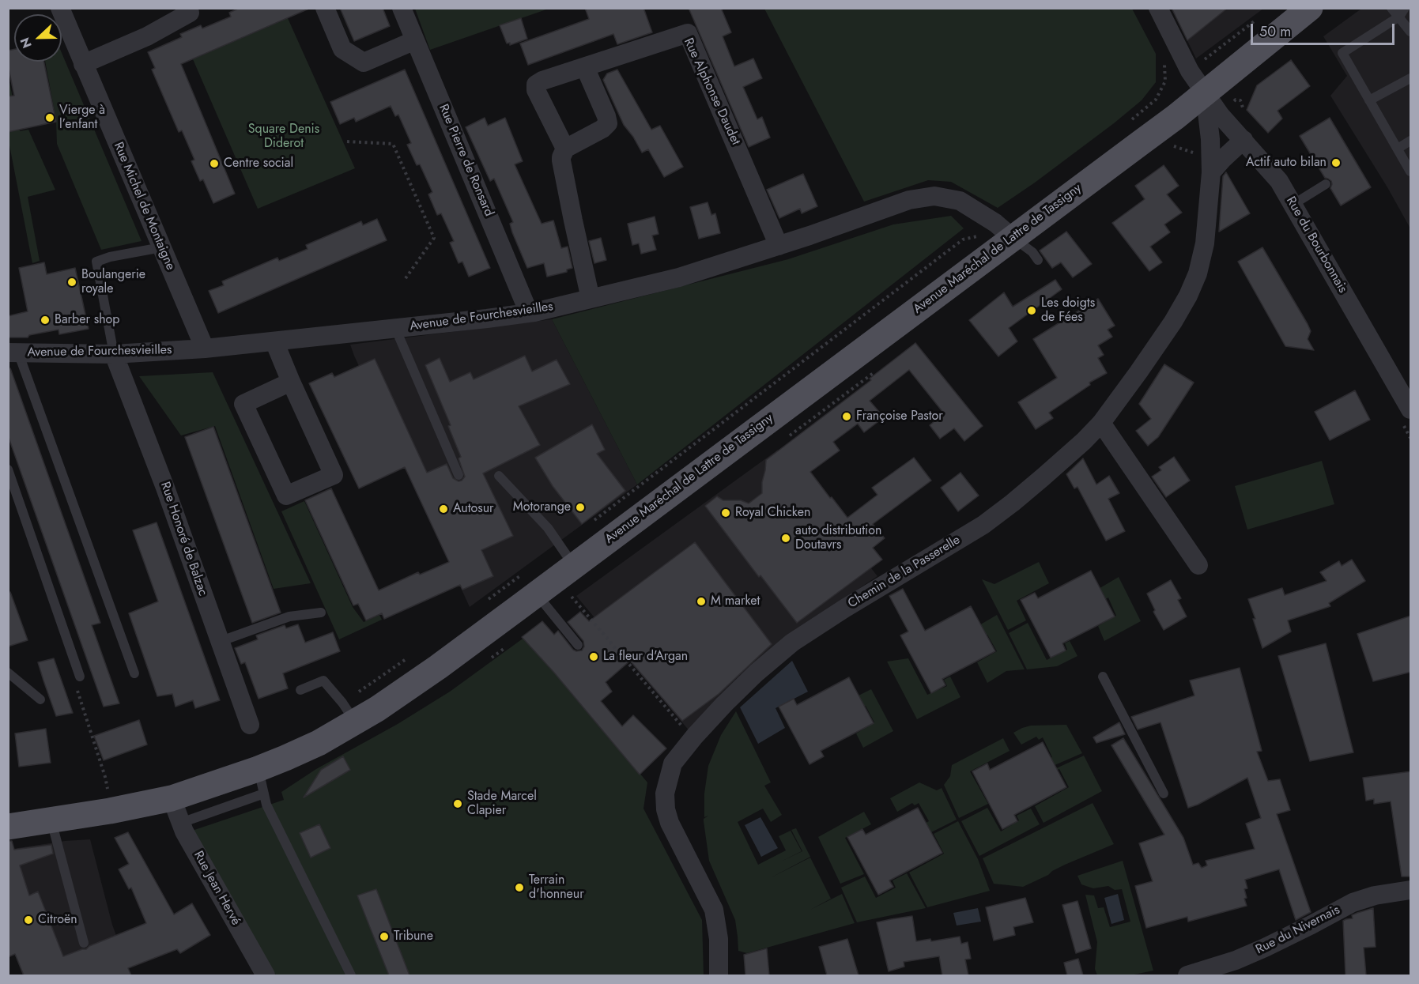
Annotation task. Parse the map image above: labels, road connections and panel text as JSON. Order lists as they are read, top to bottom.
{
  "streets": {
    "main road": ["Avenue Maréchal de Lattre de Tassigny"],
    "street": [
      "Rue Alphonse Daudet",
      "Rue Pierre de Ronsard",
      "Rue Michel de Montaigne",
      "Rue du Bourbonnais",
      "Avenue de Fourchesvieilles",
      "Rue Honoré de Balzac",
      "Chemin de la Passerelle",
      "Rue Jean Hervé",
      "Rue du Nivernais"
    ]
  },
  "crossings": [
    ["Rue Alphonse Daudet", "Avenue de Fourchesvieilles"],
    ["Rue Pierre de Ronsard", "Avenue de Fourchesvieilles"],
    ["Rue Michel de Montaigne", "Avenue de Fourchesvieilles"],
    ["Rue du Bourbonnais", "Avenue Maréchal de Lattre de Tassigny"],
    ["Rue du Bourbonnais", "Chemin de la Passerelle"],
    ["Avenue Maréchal de Lattre de Tassigny", "Avenue de Fourchesvieilles"],
    ["Avenue Maréchal de Lattre de Tassigny", "Chemin de la Passerelle"],
    ["Avenue Maréchal de Lattre de Tassigny", "Rue Jean Hervé"],
    ["Avenue de Fourchesvieilles", "Rue Honoré de Balzac"]
  ],
  "parks": ["Square Denis Diderot"],
  "places": [
    "Vierge à l’enfant",
    "Actif auto bilan",
    "Centre social",
    "Boulangerie royale",
    "Les doigts de Fées",
    "Barber shop",
    "Françoise Pastor",
    "Motorange",
    "Autosur",
    "Royal Chicken",
    "auto distribution Doutavrs",
    "M market",
    "La fleur d'Argan",
    "Stade Marcel Clapier",
    "Terrain d'honneur",
    "Citroën",
    "Tribune"
  ],
  "scale_bar": "50 m",
  "north": "left"
}
